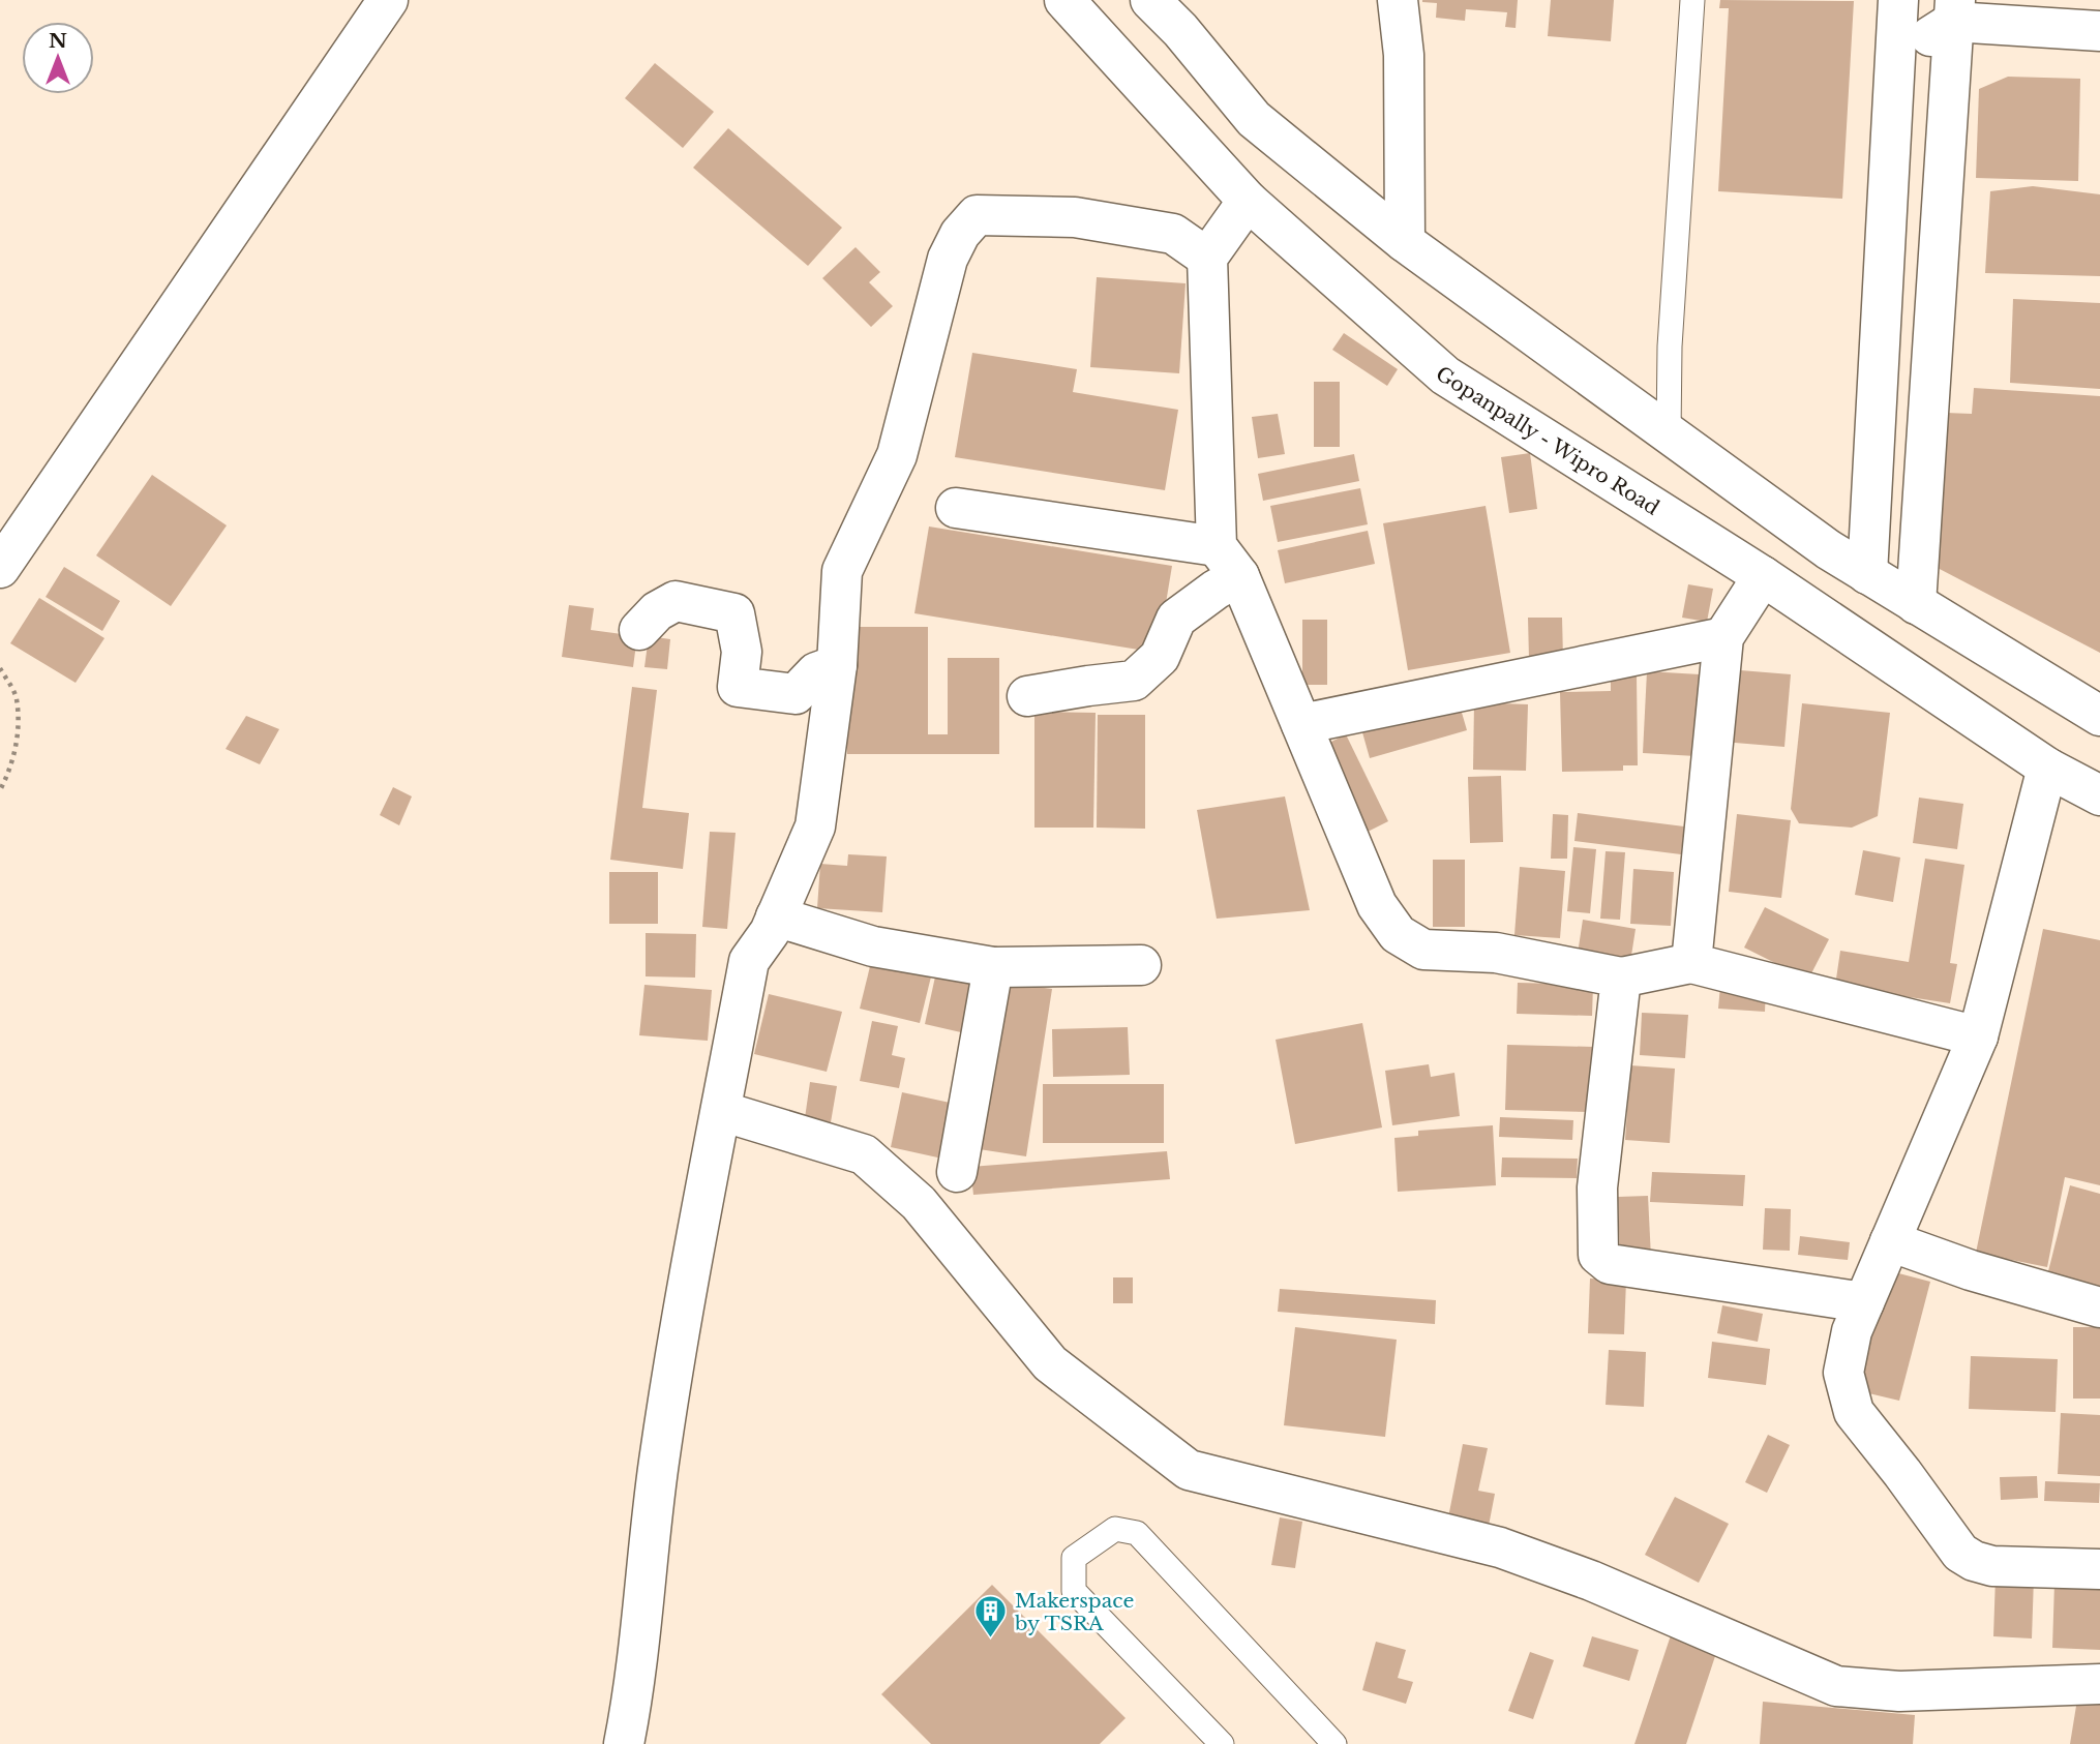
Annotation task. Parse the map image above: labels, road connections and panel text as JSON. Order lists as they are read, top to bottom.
{
  "streets": {
    "street": ["Gopanpally - Wipro Road"]
  },
  "places": {
    "building": ["Makerspace by TSRA"]
  },
  "north": "top"
}
